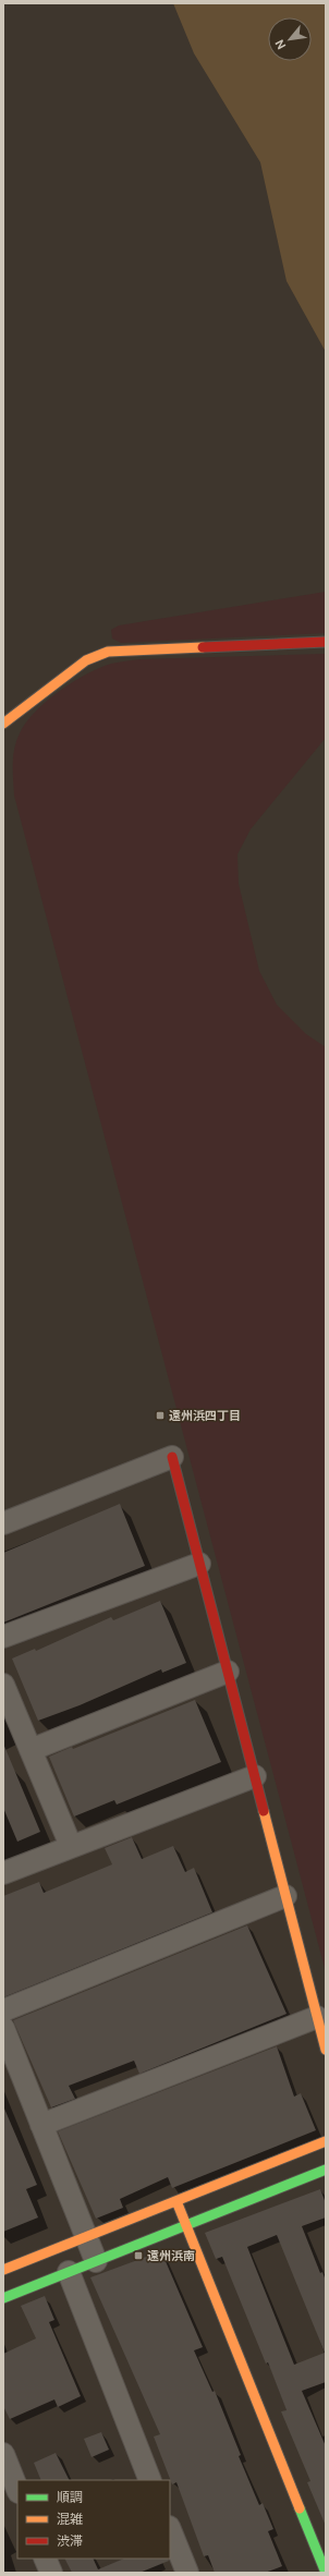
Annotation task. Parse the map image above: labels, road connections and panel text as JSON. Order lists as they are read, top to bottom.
{
  "places": {
    "transit": ["遠州浜四丁目", "遠州浜南"]
  },
  "legend": ["順調", "混雑", "渋滞"],
  "north": "bottom left"
}
